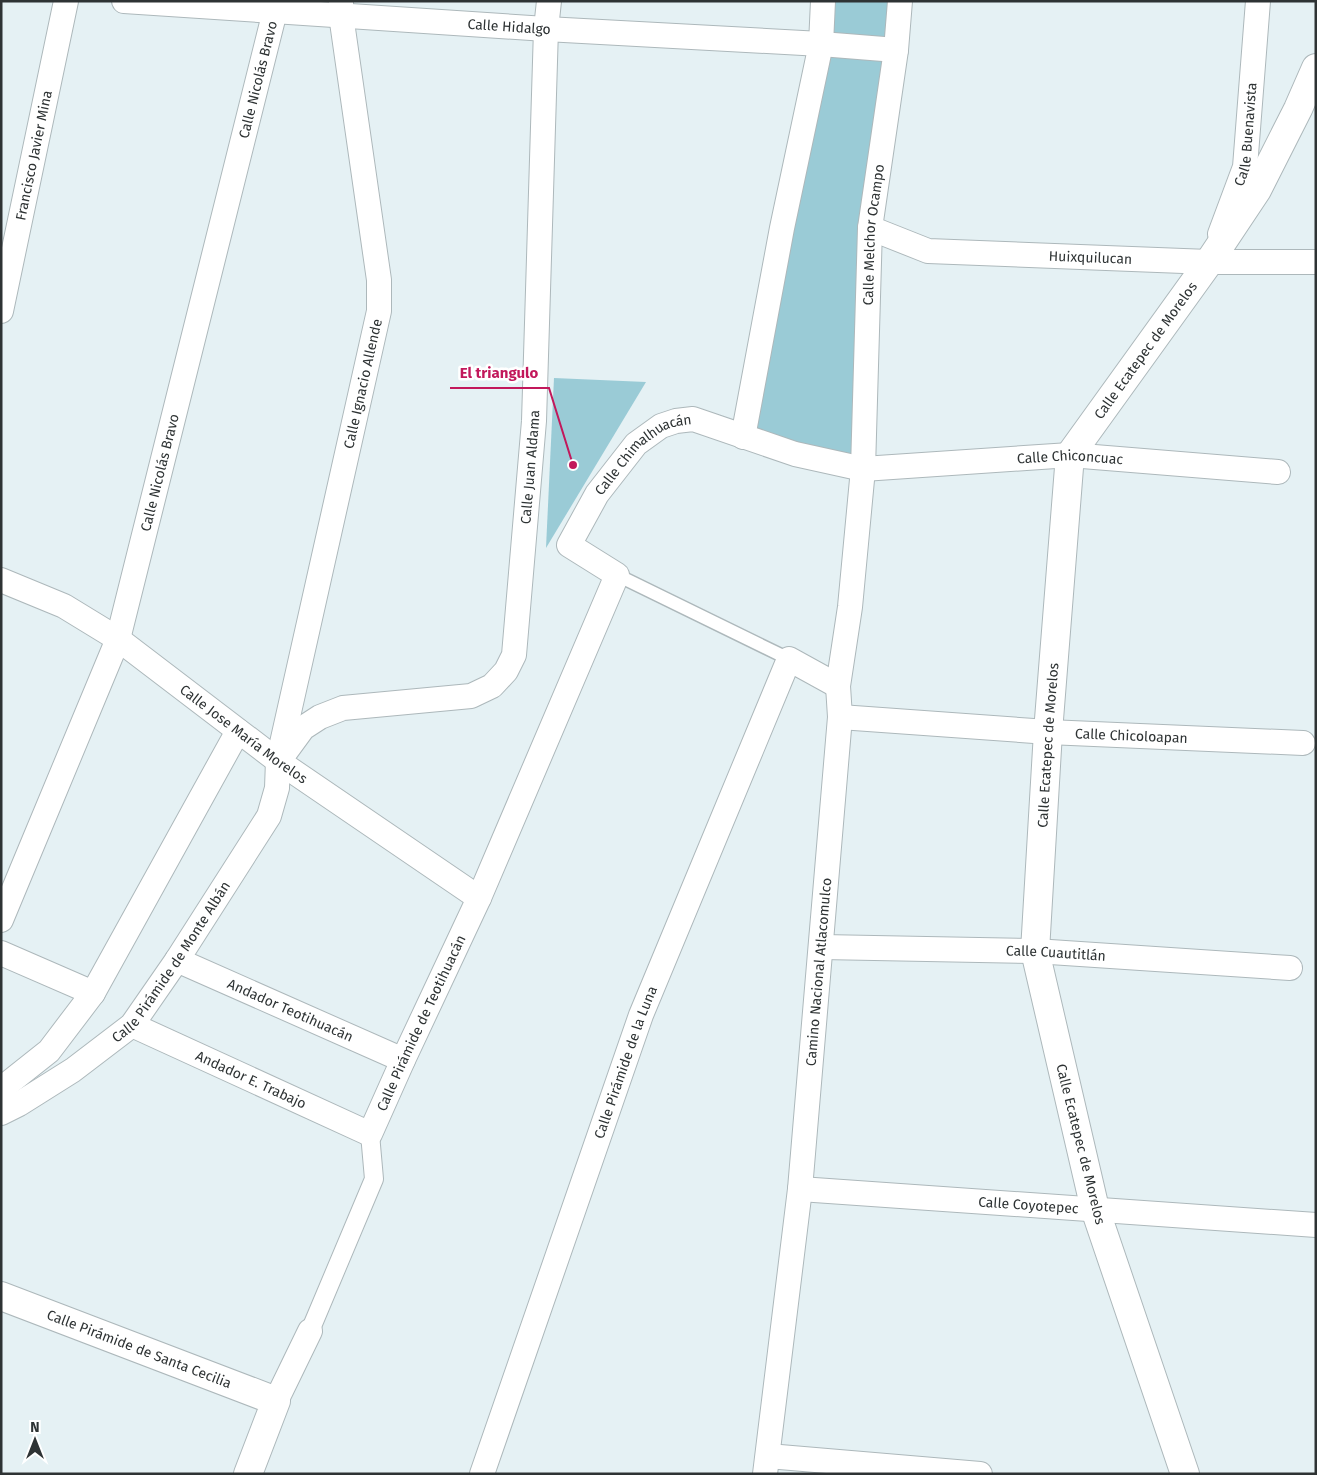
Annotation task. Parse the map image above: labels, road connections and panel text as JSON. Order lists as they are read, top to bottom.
{
  "streets": {
    "street": [
      "Calle Hidalgo",
      "Calle Nicolás Bravo",
      "Calle Buenavista",
      "Francisco Javier Mina",
      "Calle Melchor Ocampo",
      "Huixquilucan",
      "Calle Ecatepec de Morelos",
      "Calle Ignacio Allende",
      "Calle Chimalhuacán",
      "Calle Chiconcuac",
      "Calle Juan Aldama",
      "Calle Jose María Morelos",
      "Calle Chicoloapan",
      "Calle Cuautitlán",
      "Calle Pirámide de Monte Albán",
      "Camino Nacional Atlacomulco",
      "Andador Teotihuacán",
      "Calle Pirámide de Teotihuacán",
      "Calle Pirámide de la Luna",
      "Andador E. Trabajo",
      "Calle Coyotepec",
      "Calle Pirámide de Santa Cecilia"
    ]
  },
  "crossings": [
    ["Calle Hidalgo", "Calle Nicolás Bravo"],
    ["Calle Hidalgo", "Calle Melchor Ocampo"],
    ["Calle Hidalgo", "Calle Ignacio Allende"],
    ["Calle Hidalgo", "Calle Juan Aldama"],
    ["Calle Nicolás Bravo", "Calle Jose María Morelos"],
    ["Calle Buenavista", "Huixquilucan"],
    ["Calle Buenavista", "Calle Ecatepec de Morelos"],
    ["Calle Melchor Ocampo", "Huixquilucan"],
    ["Calle Melchor Ocampo", "Calle Chimalhuacán"],
    ["Calle Melchor Ocampo", "Calle Chiconcuac"],
    ["Calle Melchor Ocampo", "Camino Nacional Atlacomulco"],
    ["Huixquilucan", "Calle Ecatepec de Morelos"],
    ["Calle Ecatepec de Morelos", "Calle Chiconcuac"],
    ["Calle Ecatepec de Morelos", "Calle Chicoloapan"],
    ["Calle Ecatepec de Morelos", "Calle Cuautitlán"],
    ["Calle Ecatepec de Morelos", "Calle Coyotepec"],
    ["Calle Ignacio Allende", "Calle Juan Aldama"],
    ["Calle Ignacio Allende", "Calle Jose María Morelos"],
    ["Calle Ignacio Allende", "Calle Pirámide de Monte Albán"],
    ["Calle Chimalhuacán", "Calle Chiconcuac"],
    ["Calle Chimalhuacán", "Camino Nacional Atlacomulco"],
    ["Calle Chimalhuacán", "Calle Pirámide de Teotihuacán"],
    ["Calle Chiconcuac", "Camino Nacional Atlacomulco"],
    ["Calle Juan Aldama", "Calle Jose María Morelos"],
    ["Calle Juan Aldama", "Calle Pirámide de Monte Albán"],
    ["Calle Jose María Morelos", "Calle Pirámide de Monte Albán"],
    ["Calle Jose María Morelos", "Calle Pirámide de Teotihuacán"],
    ["Calle Chicoloapan", "Camino Nacional Atlacomulco"],
    ["Calle Cuautitlán", "Camino Nacional Atlacomulco"],
    ["Calle Pirámide de Monte Albán", "Andador Teotihuacán"],
    ["Calle Pirámide de Monte Albán", "Andador E. Trabajo"],
    ["Camino Nacional Atlacomulco", "Calle Coyotepec"],
    ["Andador Teotihuacán", "Calle Pirámide de Teotihuacán"],
    ["Calle Pirámide de Teotihuacán", "Andador E. Trabajo"],
    ["Calle Pirámide de Teotihuacán", "Calle Pirámide de Santa Cecilia"]
  ],
  "places": ["El triangulo"],
  "north": "top"
}
